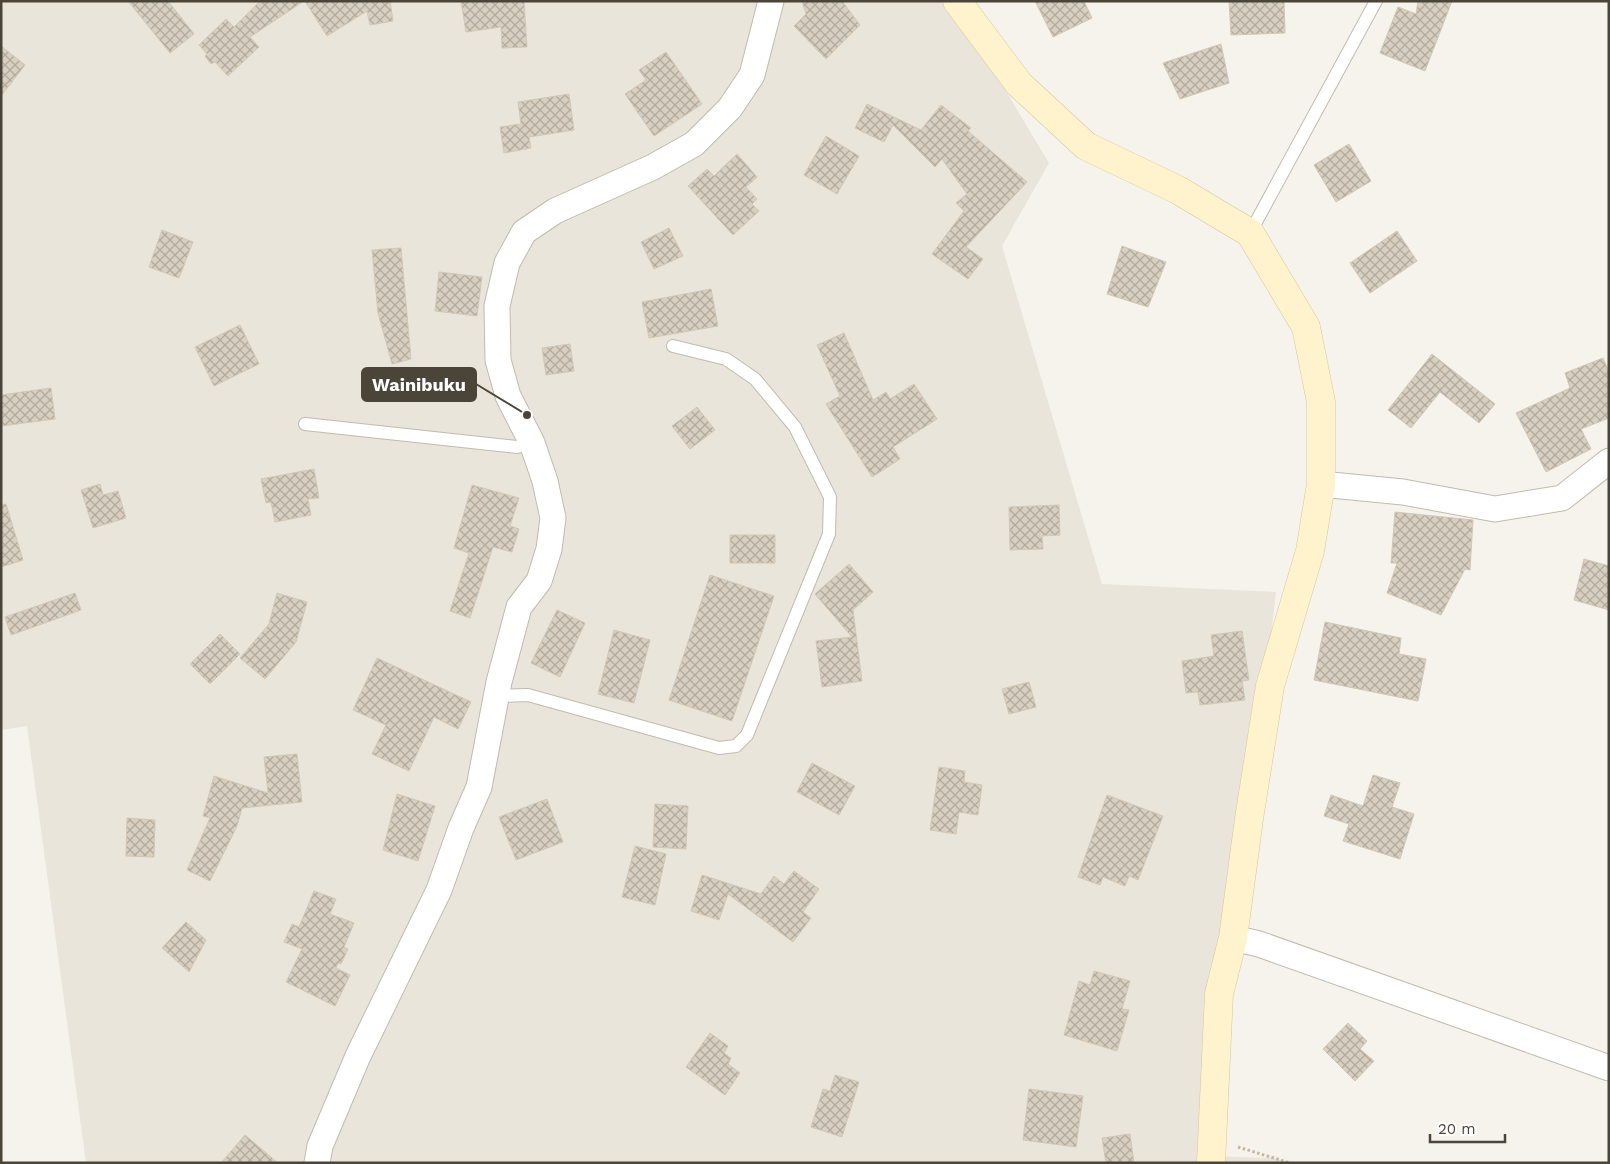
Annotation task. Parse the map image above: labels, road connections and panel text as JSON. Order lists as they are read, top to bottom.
{
  "places": ["Wainibuku"],
  "scale_bar": "20 m"
}
